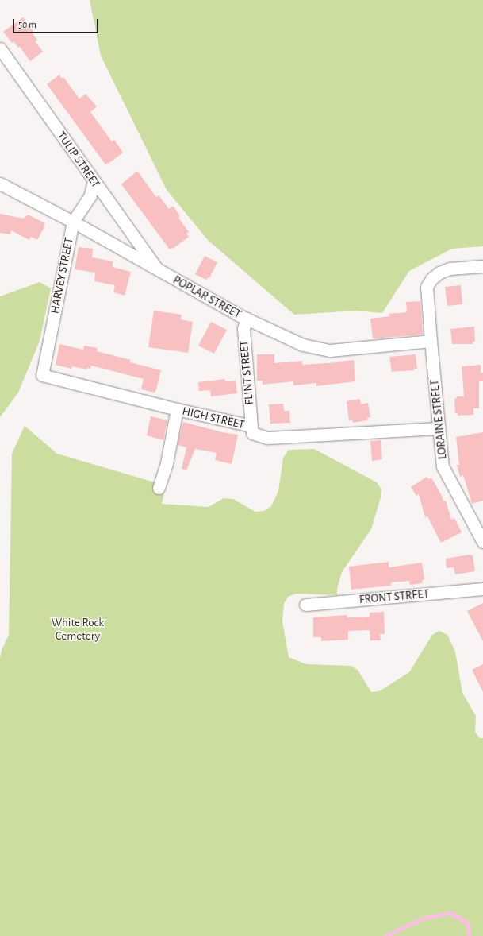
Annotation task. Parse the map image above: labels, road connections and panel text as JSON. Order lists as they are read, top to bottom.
{
  "streets": {
    "street": [
      "TULIP STREET",
      "HARVEY STREET",
      "POPLAR STREET",
      "FLINT STREET",
      "HIGH STREET",
      "LORAINE STREET",
      "FRONT STREET"
    ]
  },
  "crossings": [
    ["TULIP STREET", "HARVEY STREET"],
    ["TULIP STREET", "POPLAR STREET"],
    ["HARVEY STREET", "POPLAR STREET"],
    ["HARVEY STREET", "HIGH STREET"],
    ["POPLAR STREET", "FLINT STREET"],
    ["POPLAR STREET", "LORAINE STREET"],
    ["FLINT STREET", "HIGH STREET"],
    ["HIGH STREET", "LORAINE STREET"]
  ],
  "parks": ["White Rock Cemetery"],
  "scale_bar": "50 m"
}
